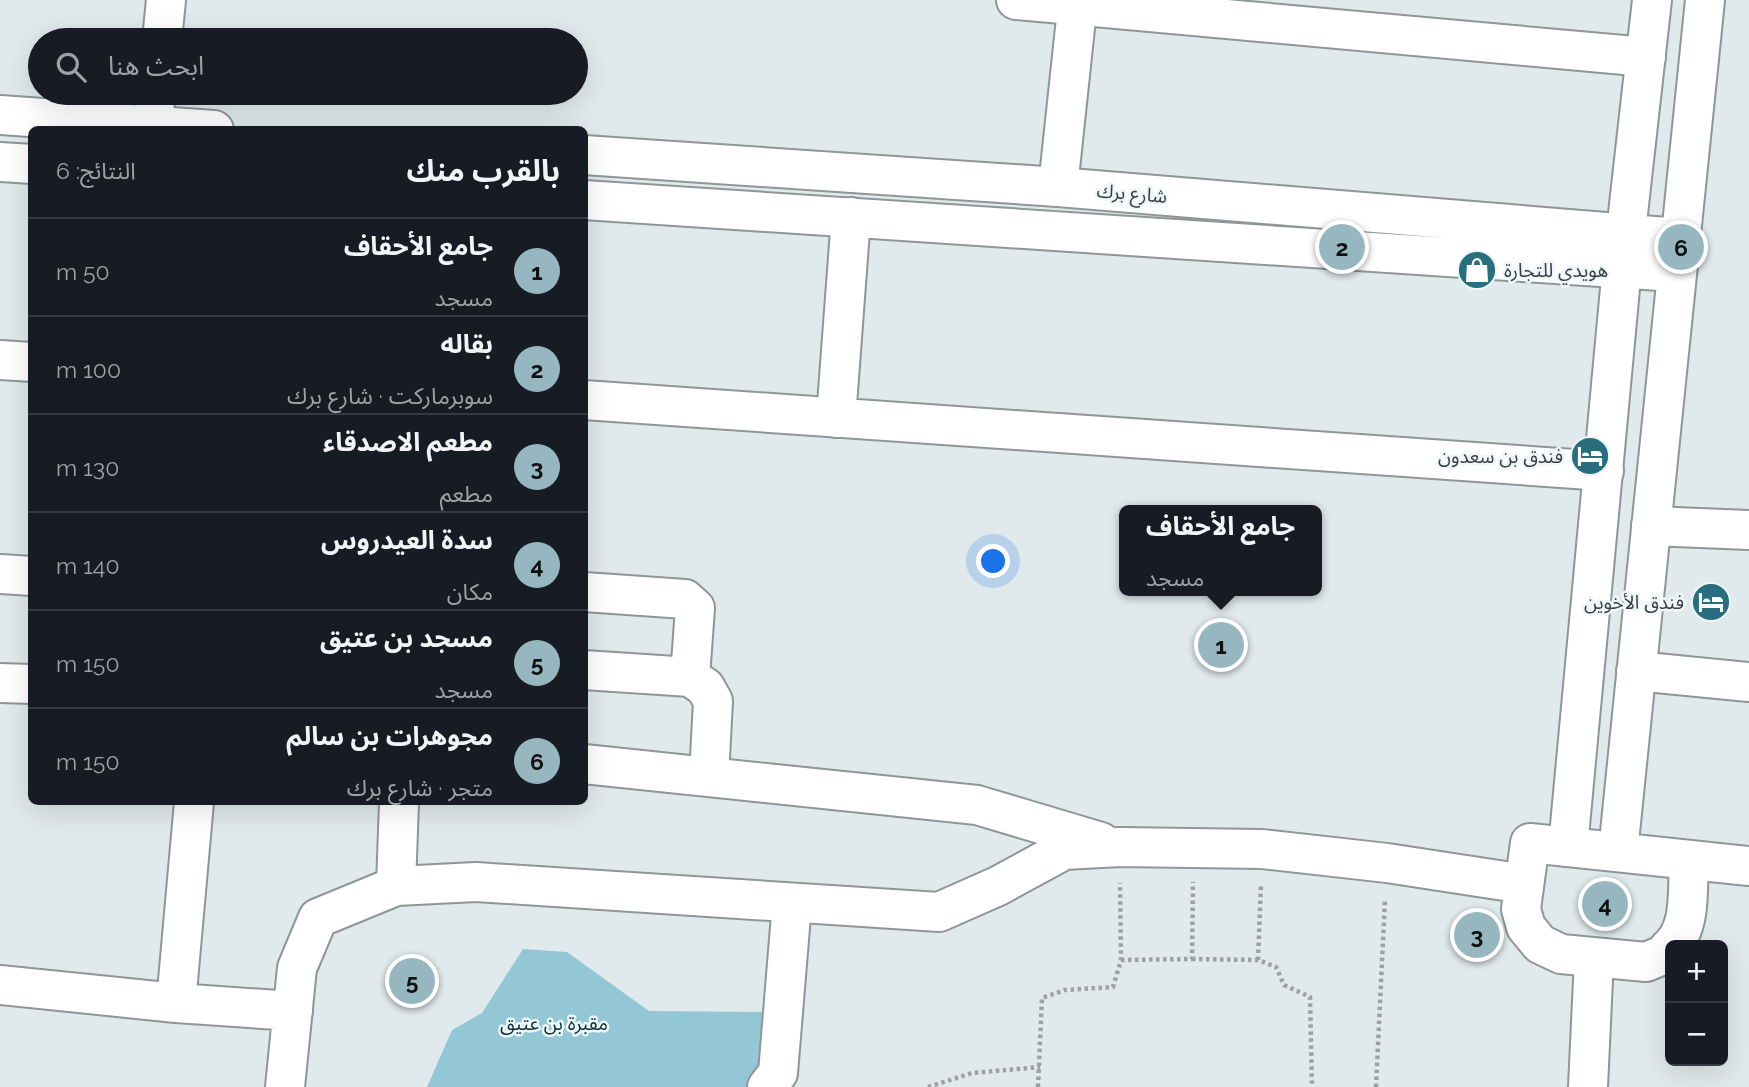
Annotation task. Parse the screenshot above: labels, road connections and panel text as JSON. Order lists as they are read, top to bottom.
{
  "streets": {
    "street": ["شارع برك"]
  },
  "parks": ["مقبرة بن عتيق"],
  "places": {
    "shop": ["هويدي للتجارة"],
    "hotel": ["فندق بن سعدون", "فندق الأخوين"]
  },
  "page": {
    "search": "ابحث هنا",
    "heading": ["بالقرب منك", "النتائج: 6"],
    "list": [
      {
        "mark": "1",
        "name": "جامع الأحقاف",
        "note": "مسجد",
        "value": "50 m"
      },
      {
        "mark": "2",
        "name": "بقاله",
        "note": "سوبرماركت · شارع برك",
        "value": "100 m"
      },
      {
        "mark": "3",
        "name": "مطعم الاصدقاء",
        "note": "مطعم",
        "value": "130 m"
      },
      {
        "mark": "4",
        "name": "سدة العيدروس",
        "note": "مكان",
        "value": "140 m"
      },
      {
        "mark": "5",
        "name": "مسجد بن عتيق",
        "note": "مسجد",
        "value": "150 m"
      },
      {
        "mark": "6",
        "name": "مجوهرات بن سالم",
        "note": "متجر · شارع برك",
        "value": "150 m"
      }
    ],
    "pins": [
      "2",
      "6",
      "1",
      "4",
      "3",
      "5"
    ],
    "popup": ["جامع الأحقاف", "مسجد"],
    "map_buttons": ["+", "−"]
  }
}
